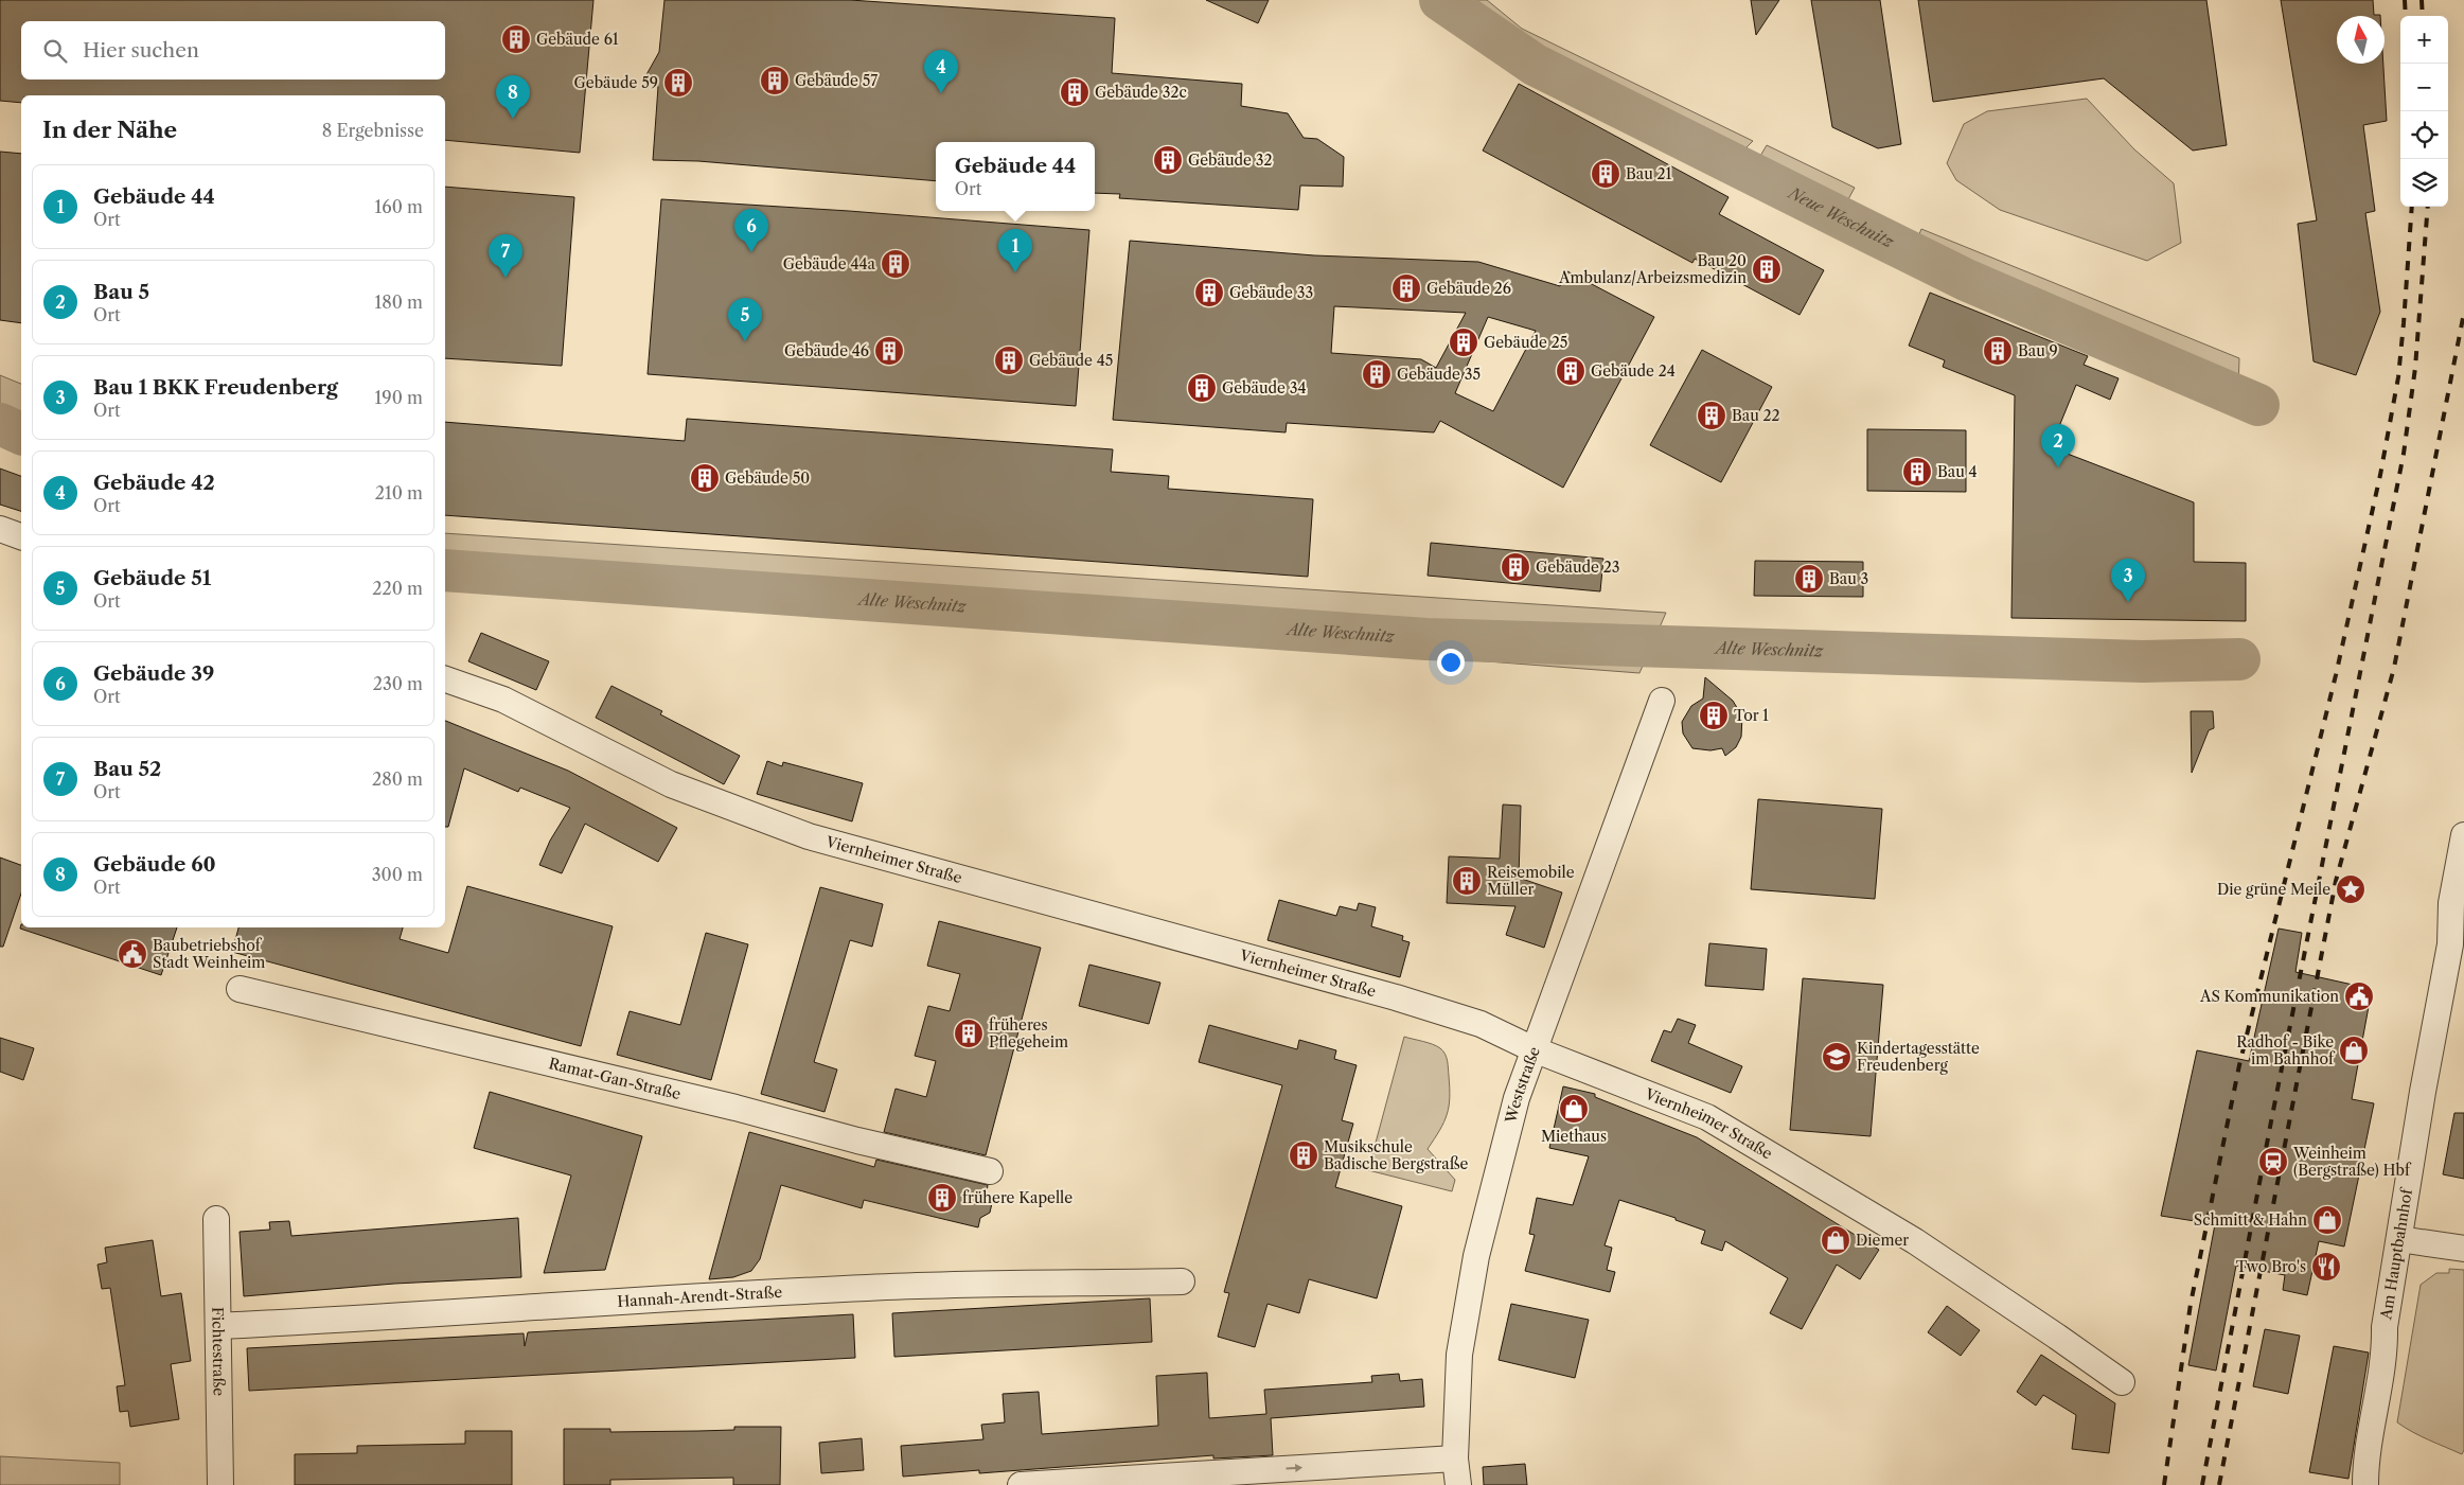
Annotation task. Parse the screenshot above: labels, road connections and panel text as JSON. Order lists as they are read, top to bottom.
{
  "streets": {
    "street": [
      "Viernheimer Straße",
      "Ramat-Gan-Straße",
      "Weststraße",
      "Am Hauptbahnhof",
      "Hannah-Arendt-Straße",
      "Fichtestraße"
    ]
  },
  "crossings": [
    ["Viernheimer Straße", "Weststraße"],
    ["Hannah-Arendt-Straße", "Fichtestraße"]
  ],
  "water": ["Neue Weschnitz", "Alte Weschnitz"],
  "places": {
    "building": [
      "Gebäude 61",
      "Gebäude 57",
      "Gebäude 59",
      "Gebäude 32c",
      "Gebäude 32",
      "Bau 21",
      "Gebäude 44a",
      "Bau 20 Ambulanz/Arbeizsmedizin",
      "Gebäude 26",
      "Gebäude 33",
      "Gebäude 25",
      "Gebäude 46",
      "Bau 9",
      "Gebäude 45",
      "Gebäude 24",
      "Gebäude 35",
      "Gebäude 34",
      "Bau 22",
      "Bau 4",
      "Gebäude 50",
      "Gebäude 23",
      "Bau 3",
      "Tor 1",
      "Reisemobile Müller",
      "früheres Pflegeheim",
      "Musikschule Badische Bergstraße",
      "frühere Kapelle"
    ],
    "place": ["Die grüne Meile"],
    "public building": ["Baubetriebshof Stadt Weinheim", "AS Kommunikation"],
    "shop": [
      "Radhof - Bike im Bahnhof",
      "Miethaus",
      "Schmitt & Hahn",
      "Diemer"
    ],
    "school or university": ["Kindertagesstätte Freudenberg"],
    "station": ["Weinheim (Bergstraße) Hbf"],
    "restaurant": ["Two Bro's"]
  },
  "north": "top",
  "page": {
    "map_buttons": ["+", "−"],
    "search": "Hier suchen",
    "pins": [
      "4",
      "8",
      "6",
      "1",
      "7",
      "5",
      "2",
      "3"
    ],
    "heading": ["In der Nähe", "8 Ergebnisse"],
    "popup": ["Gebäude 44", "Ort"],
    "list": [
      {
        "mark": "1",
        "name": "Gebäude 44",
        "note": "Ort",
        "value": "160 m"
      },
      {
        "mark": "2",
        "name": "Bau 5",
        "note": "Ort",
        "value": "180 m"
      },
      {
        "mark": "3",
        "name": "Bau 1 BKK Freudenberg",
        "note": "Ort",
        "value": "190 m"
      },
      {
        "mark": "4",
        "name": "Gebäude 42",
        "note": "Ort",
        "value": "210 m"
      },
      {
        "mark": "5",
        "name": "Gebäude 51",
        "note": "Ort",
        "value": "220 m"
      },
      {
        "mark": "6",
        "name": "Gebäude 39",
        "note": "Ort",
        "value": "230 m"
      },
      {
        "mark": "7",
        "name": "Bau 52",
        "note": "Ort",
        "value": "280 m"
      },
      {
        "mark": "8",
        "name": "Gebäude 60",
        "note": "Ort",
        "value": "300 m"
      }
    ]
  }
}
